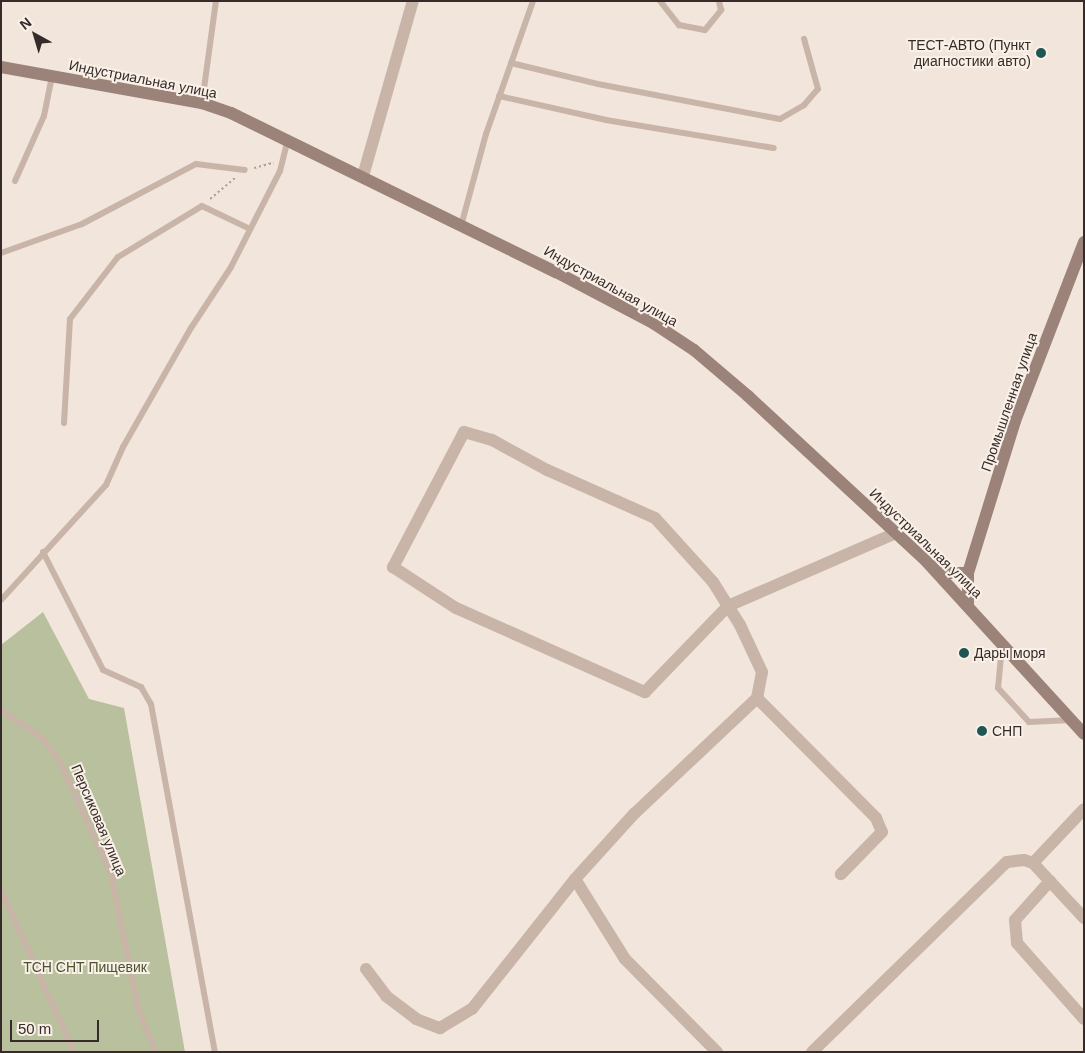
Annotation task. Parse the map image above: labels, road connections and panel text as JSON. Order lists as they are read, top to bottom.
{
  "streets": {
    "main road": ["Индустриальная улица", "Промышленная улица"],
    "lane": ["Персиковая улица"]
  },
  "crossings": [
    ["Индустриальная улица", "Промышленная улица"]
  ],
  "parks": ["ТСН СНТ Пищевик"],
  "places": ["ТЕСТ-АВТО (Пункт диагностики авто)", "Дары моря", "СНП"],
  "scale_bar": "50 m",
  "north": "top left"
}
